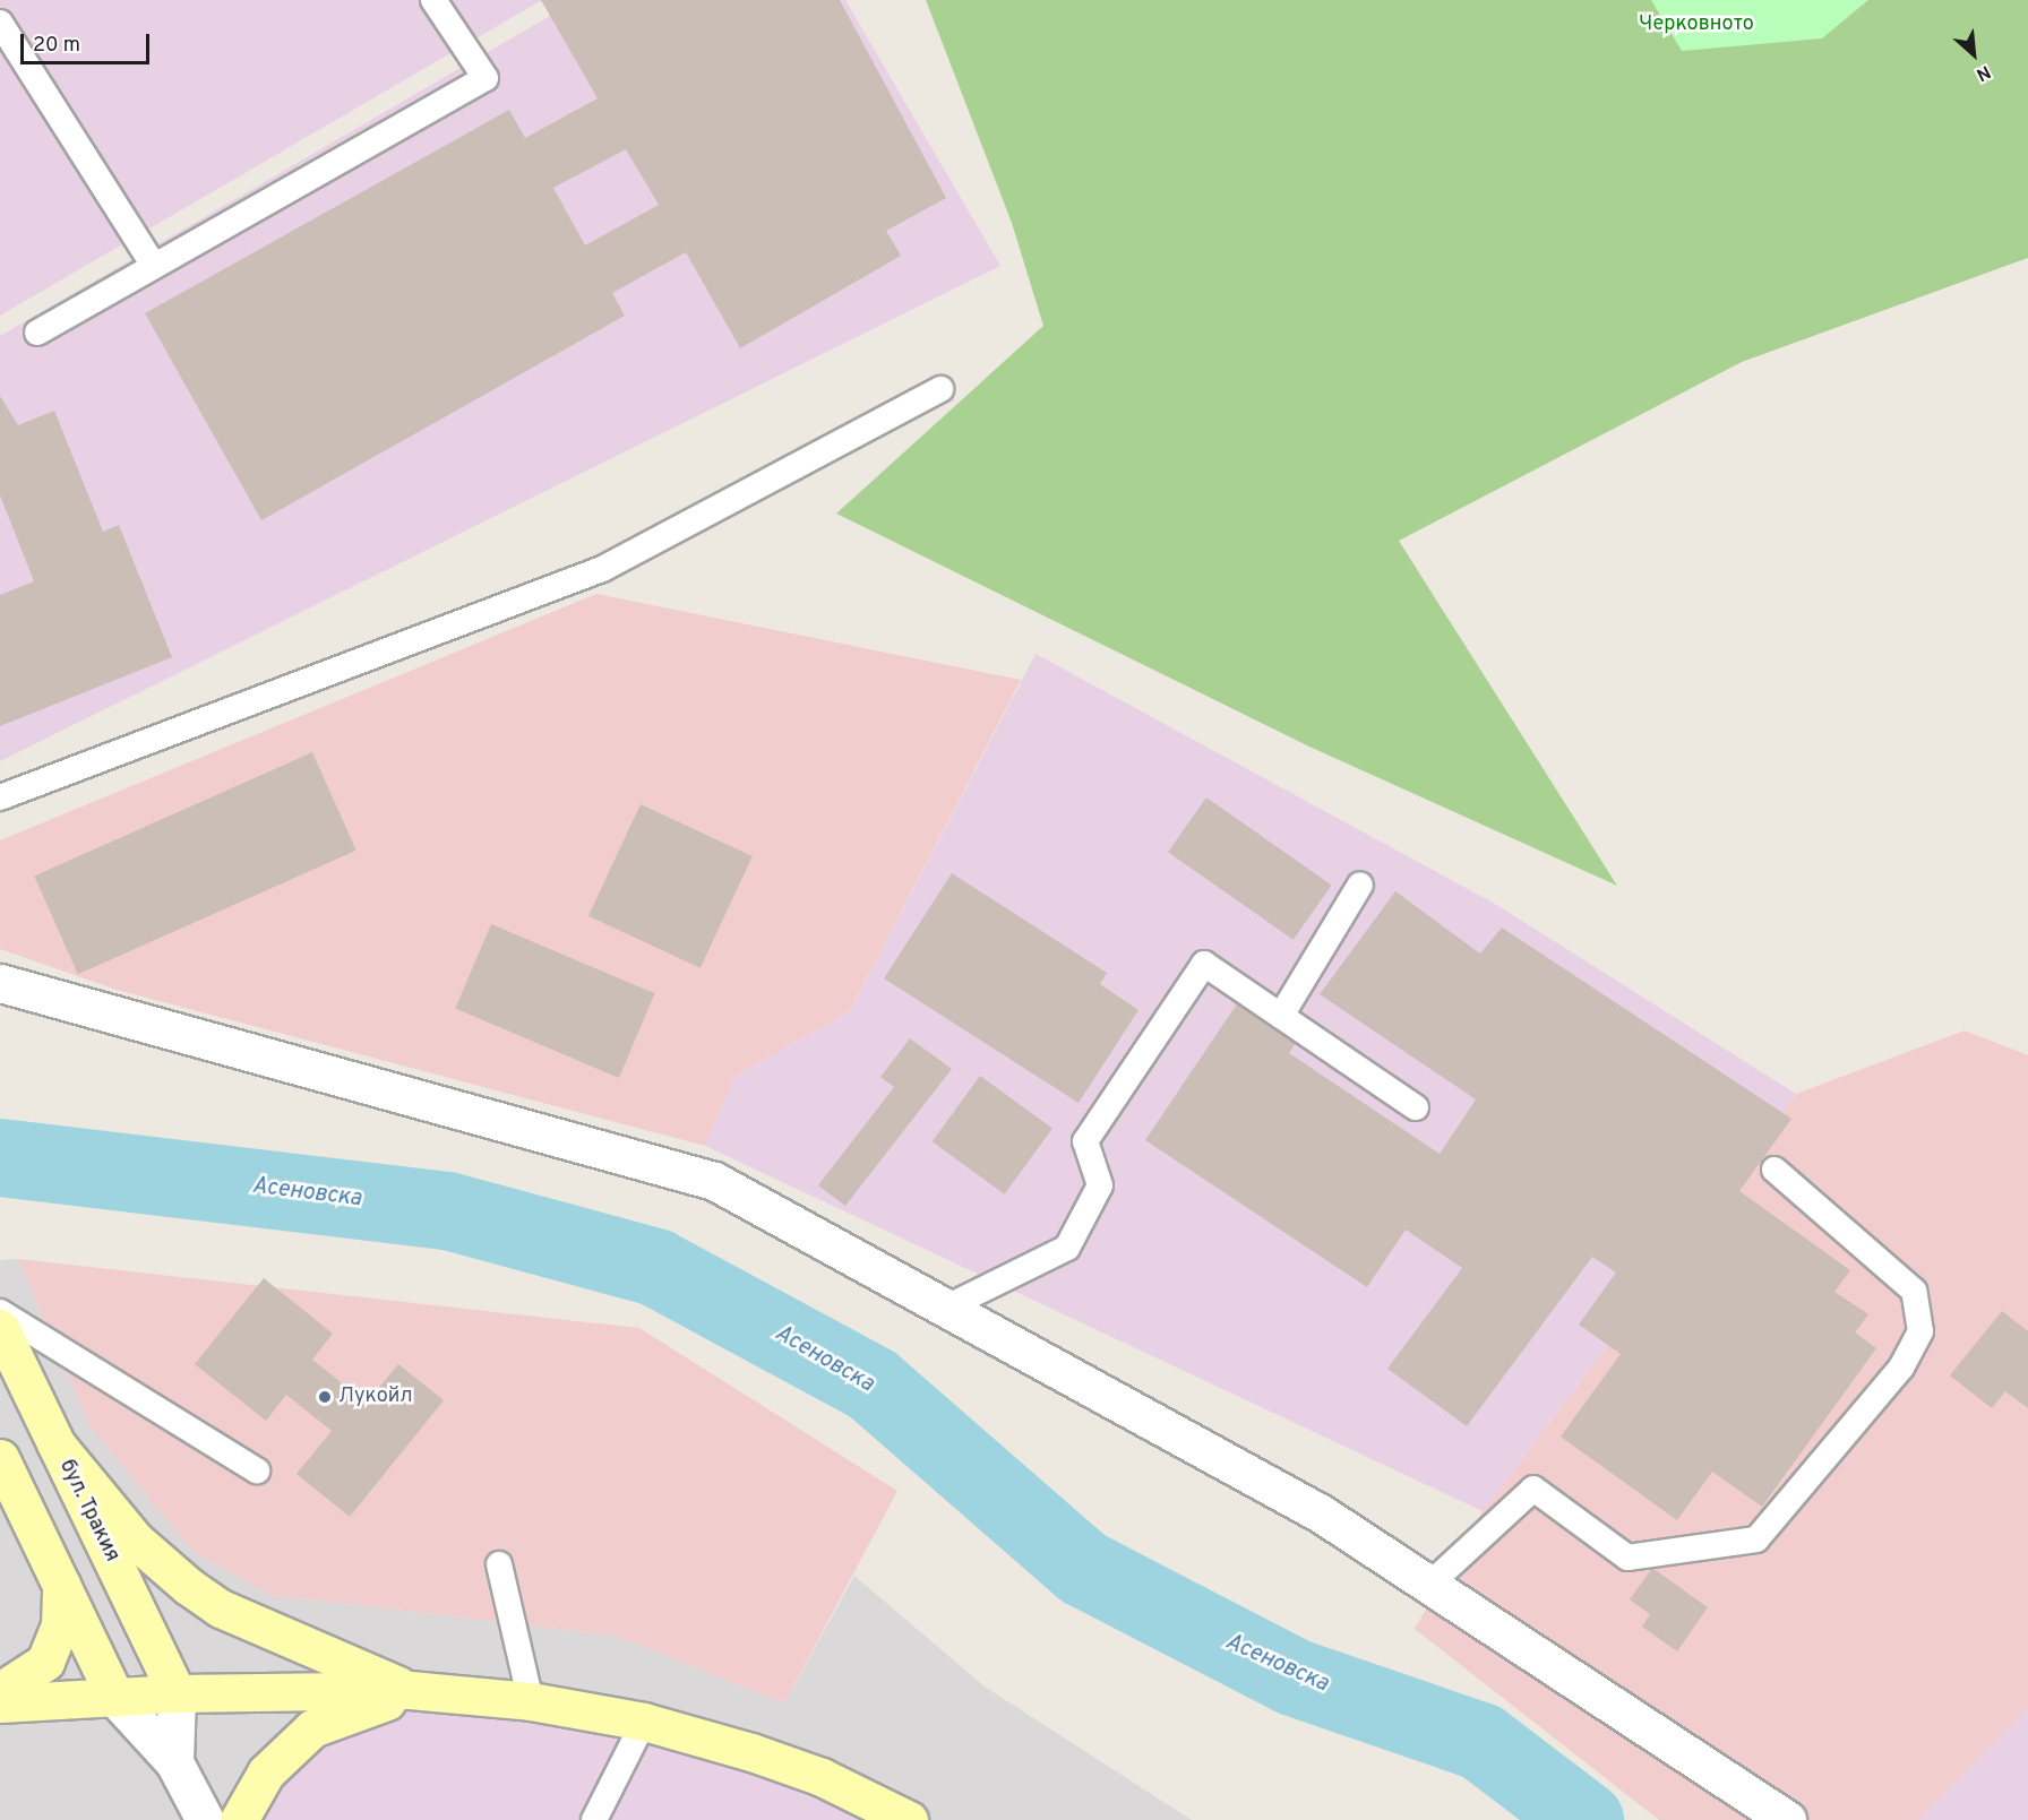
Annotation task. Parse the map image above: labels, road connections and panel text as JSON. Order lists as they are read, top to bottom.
{
  "streets": {
    "main road": ["бул. Тракия"]
  },
  "water": ["Асеновска"],
  "parks": ["Черковното"],
  "places": ["Лукойл"],
  "scale_bar": "20 m",
  "north": "bottom right"
}
